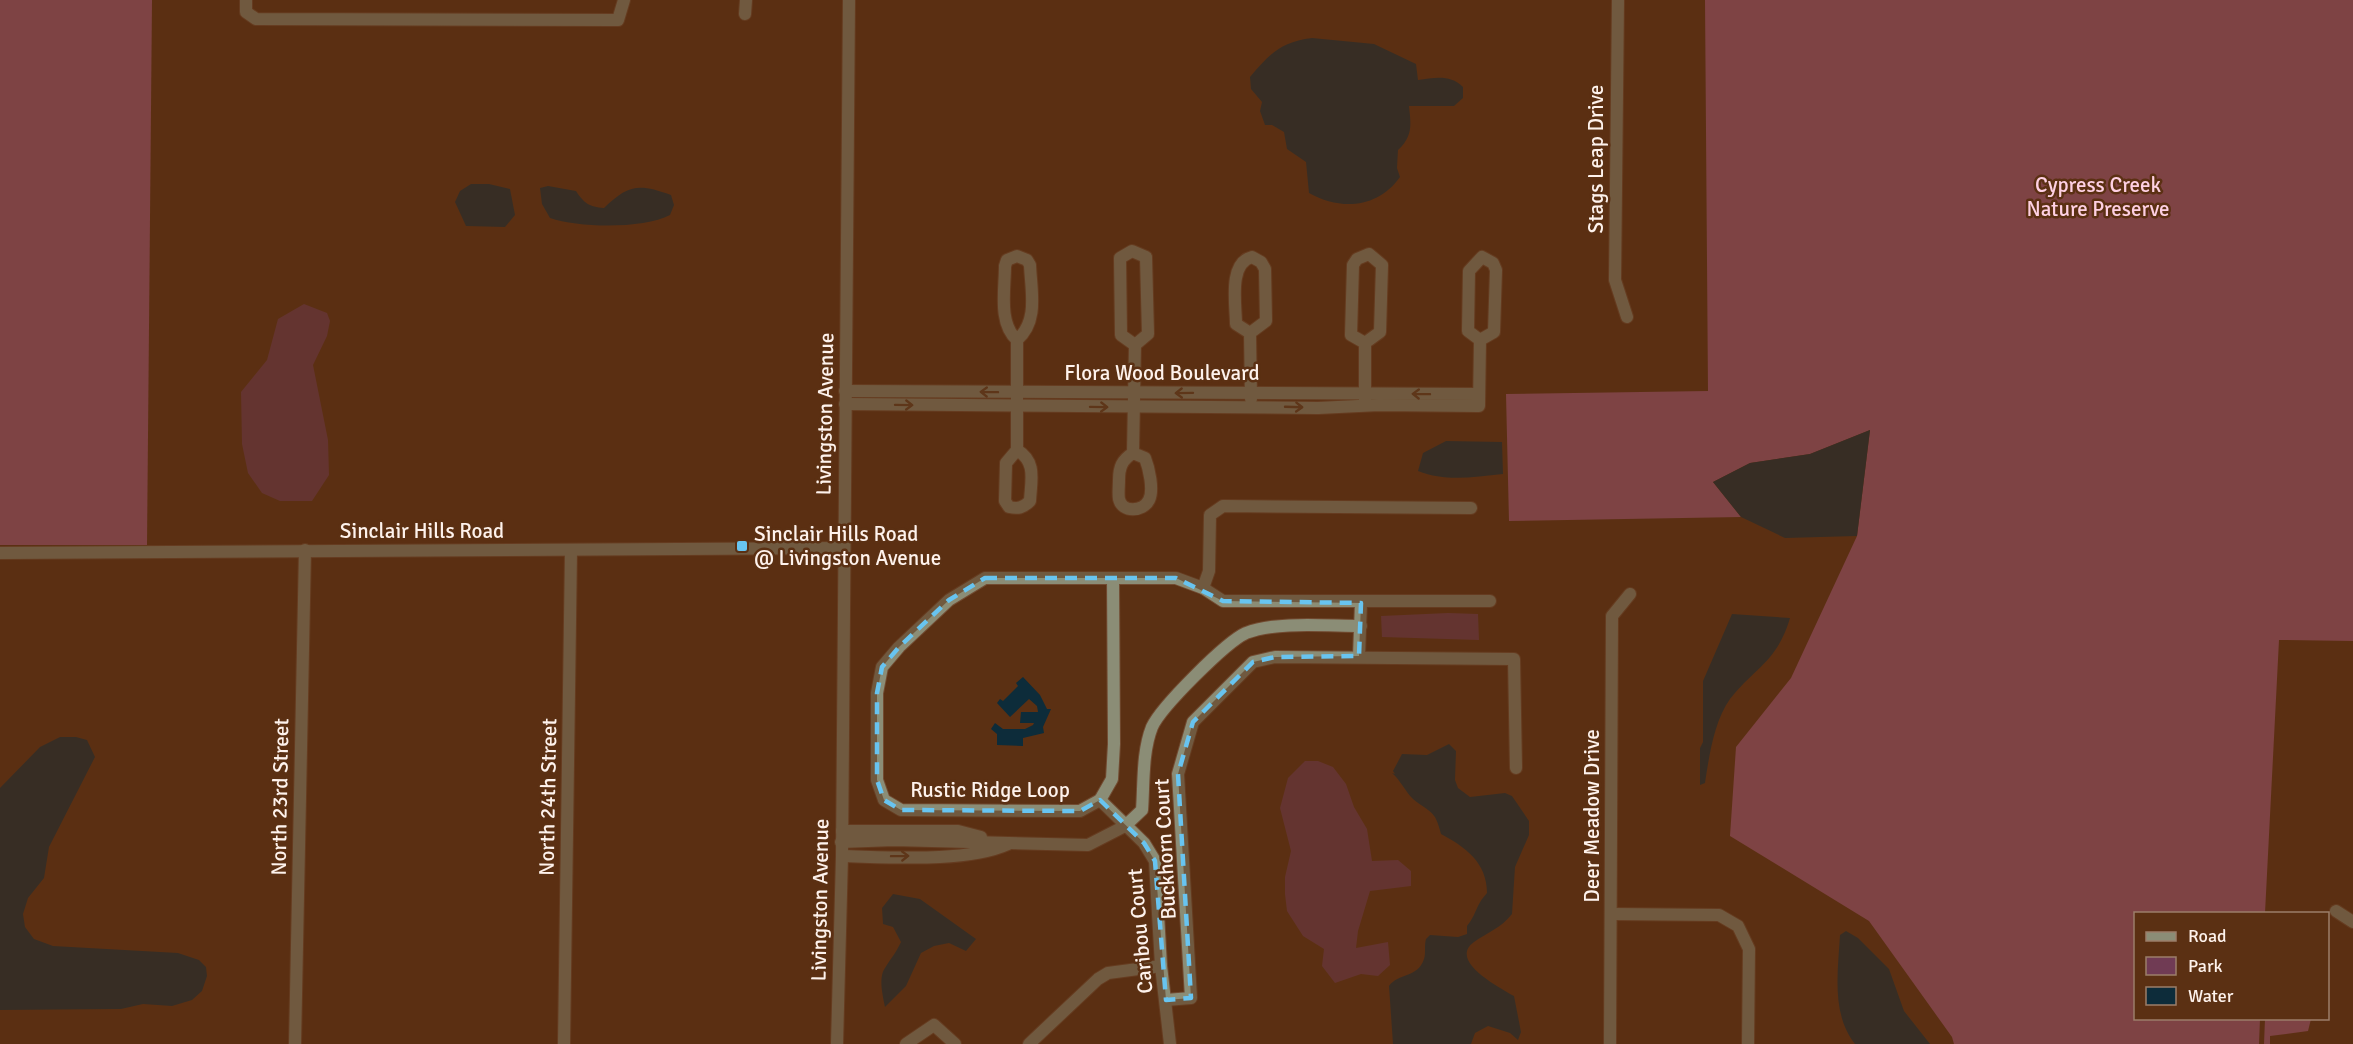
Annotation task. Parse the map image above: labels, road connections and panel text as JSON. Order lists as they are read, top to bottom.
{
  "streets": {
    "street": [
      "Stags Leap Drive",
      "Flora Wood Boulevard",
      "Livingston Avenue",
      "Sinclair Hills Road",
      "Rustic Ridge Loop",
      "North 23rd Street",
      "North 24th Street",
      "Deer Meadow Drive",
      "Buckhorn Court",
      "Caribou Court"
    ]
  },
  "crossings": [
    ["Flora Wood Boulevard", "Livingston Avenue"],
    ["Livingston Avenue", "Sinclair Hills Road"],
    ["Sinclair Hills Road", "North 23rd Street"],
    ["Sinclair Hills Road", "North 24th Street"],
    ["Rustic Ridge Loop", "Caribou Court"],
    ["Buckhorn Court", "Caribou Court"]
  ],
  "parks": ["Cypress Creek Nature Preserve"],
  "places": {
    "transit": ["Sinclair Hills Road @ Livingston Avenue"]
  },
  "legend": ["Road", "Park", "Water"]
}
